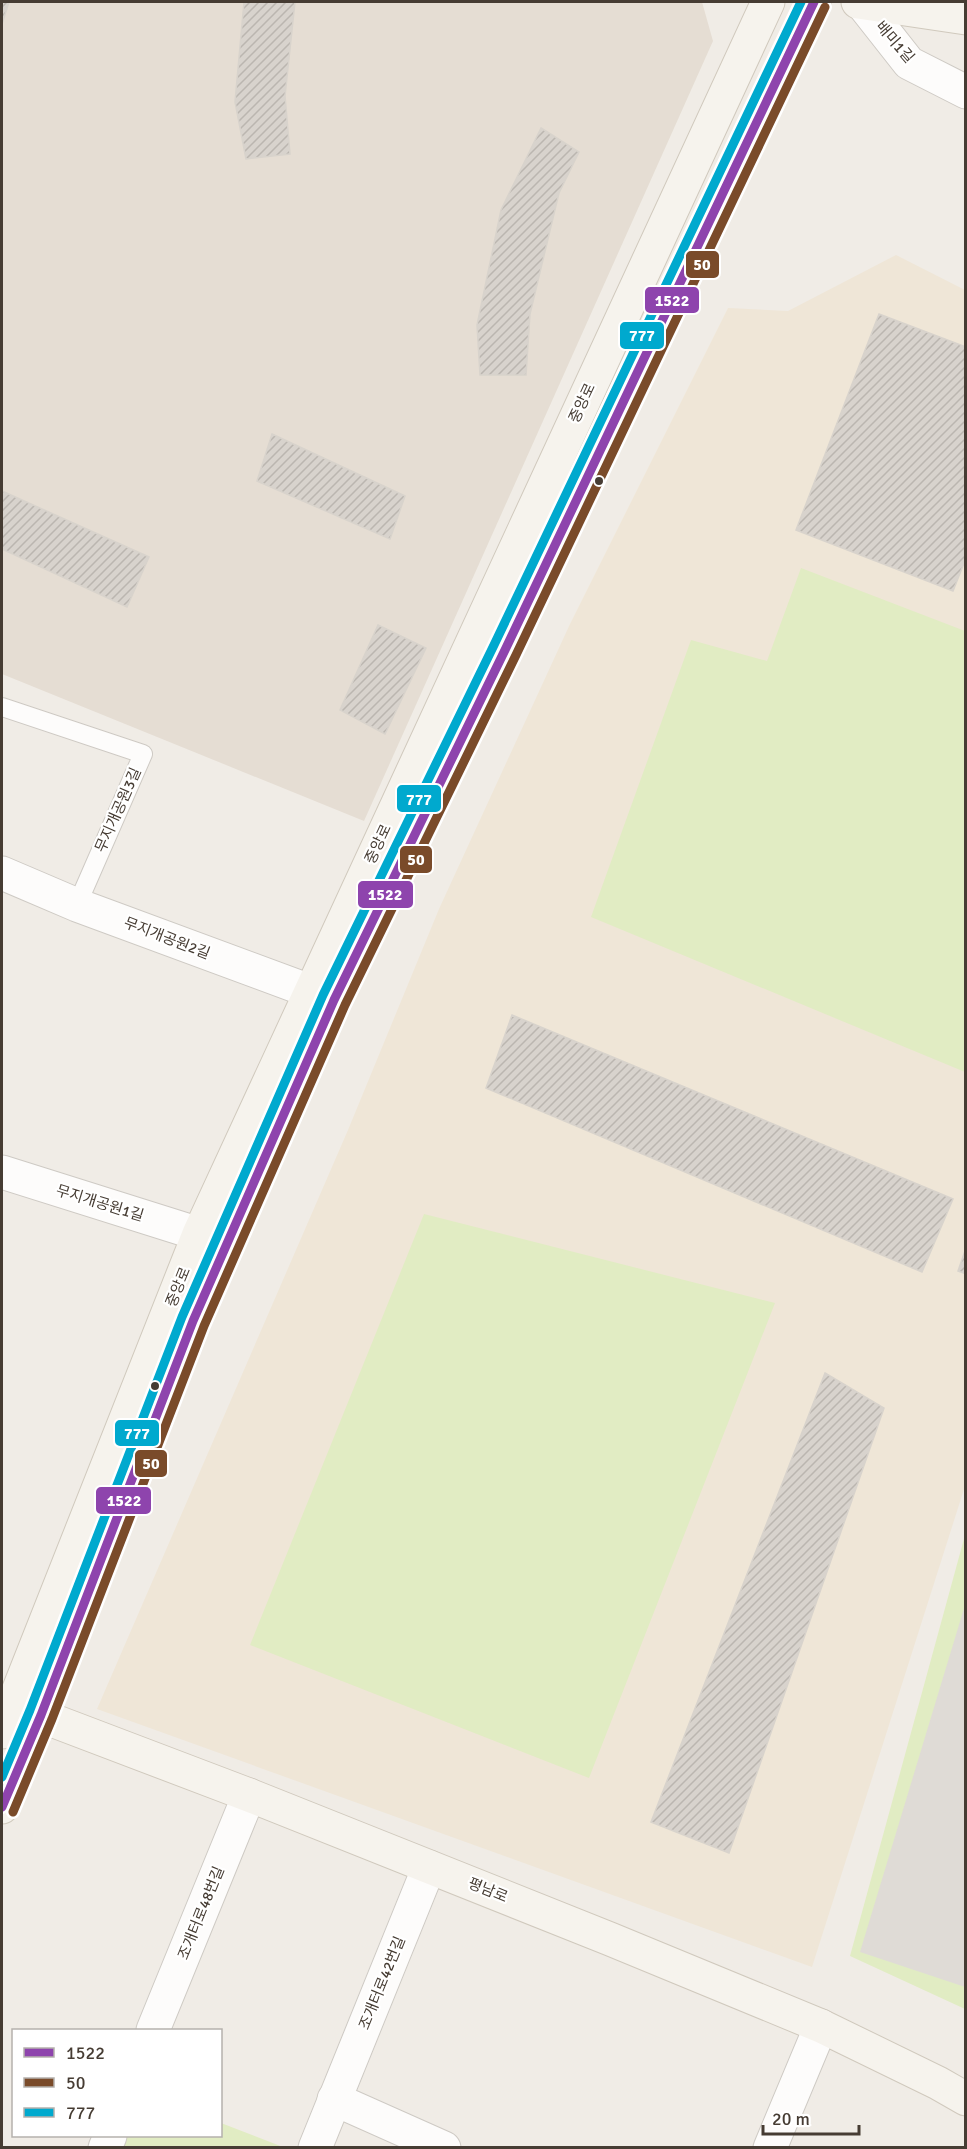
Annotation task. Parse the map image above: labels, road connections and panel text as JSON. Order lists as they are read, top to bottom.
{
  "streets": {
    "main road": ["중앙로", "평남로"],
    "street": [
      "배미1길",
      "무지개공원2길",
      "무지개공원1길",
      "조개터로48번길",
      "조개터로42번길"
    ],
    "lane": ["무지개공원3길"]
  },
  "crossings": [
    ["중앙로", "무지개공원2길"],
    ["중앙로", "무지개공원1길"],
    ["중앙로", "평남로"],
    ["무지개공원3길", "무지개공원2길"],
    ["평남로", "조개터로48번길"],
    ["평남로", "조개터로42번길"]
  ],
  "lines": ["transit line 1522", "transit line 777", "transit line 50"],
  "legend": ["1522", "50", "777"],
  "scale_bar": "20 m"
}
